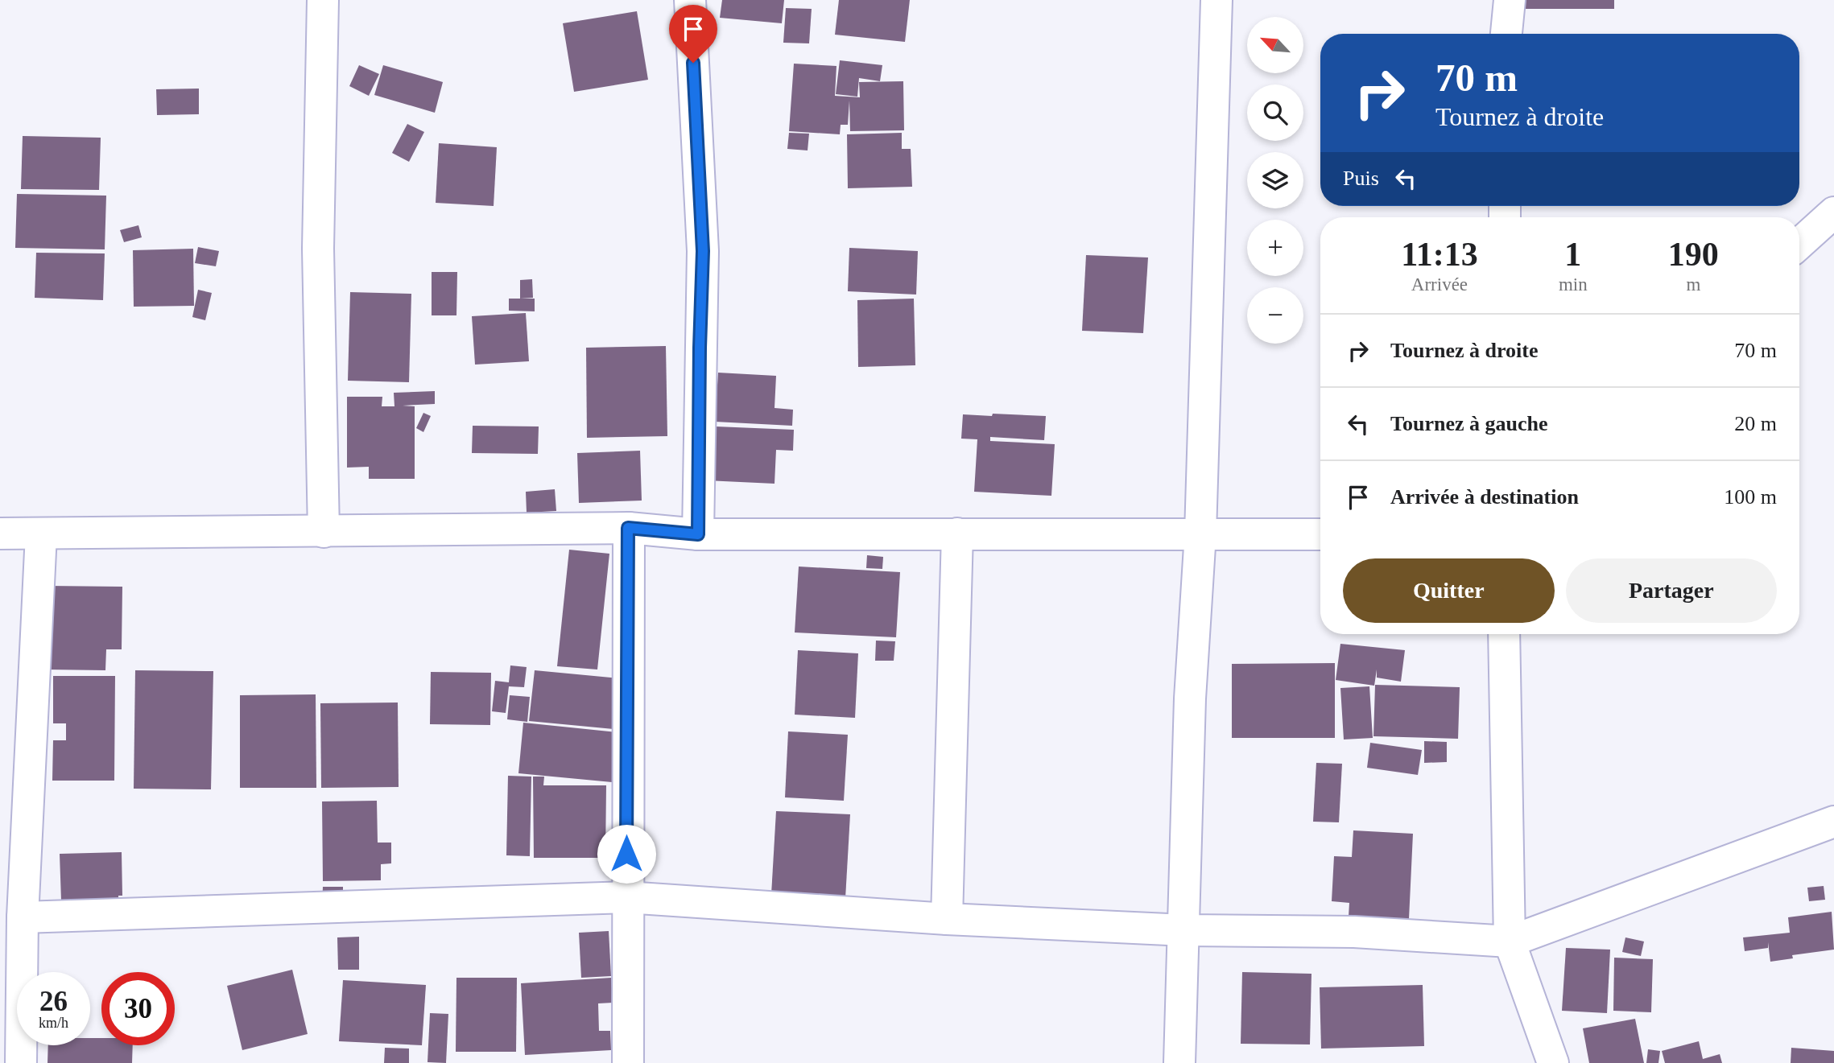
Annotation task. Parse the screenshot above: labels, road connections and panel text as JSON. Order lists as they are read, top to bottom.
{
  "north": "top left",
  "page": {
    "map_buttons": ["+", "−"],
    "turn": ["70 m", "Tournez à droite"],
    "then": "Puis",
    "eta": [
      "11:13",
      "Arrivée",
      "1",
      "min",
      "190",
      "m"
    ],
    "list": [
      {
        "name": "Tournez à droite",
        "value": "70 m"
      },
      {
        "name": "Tournez à gauche",
        "value": "20 m"
      },
      {
        "name": "Arrivée à destination",
        "value": "100 m"
      }
    ],
    "buttons": ["Quitter", "Partager"],
    "speed": "26 km/h",
    "limit": "30"
  }
}
